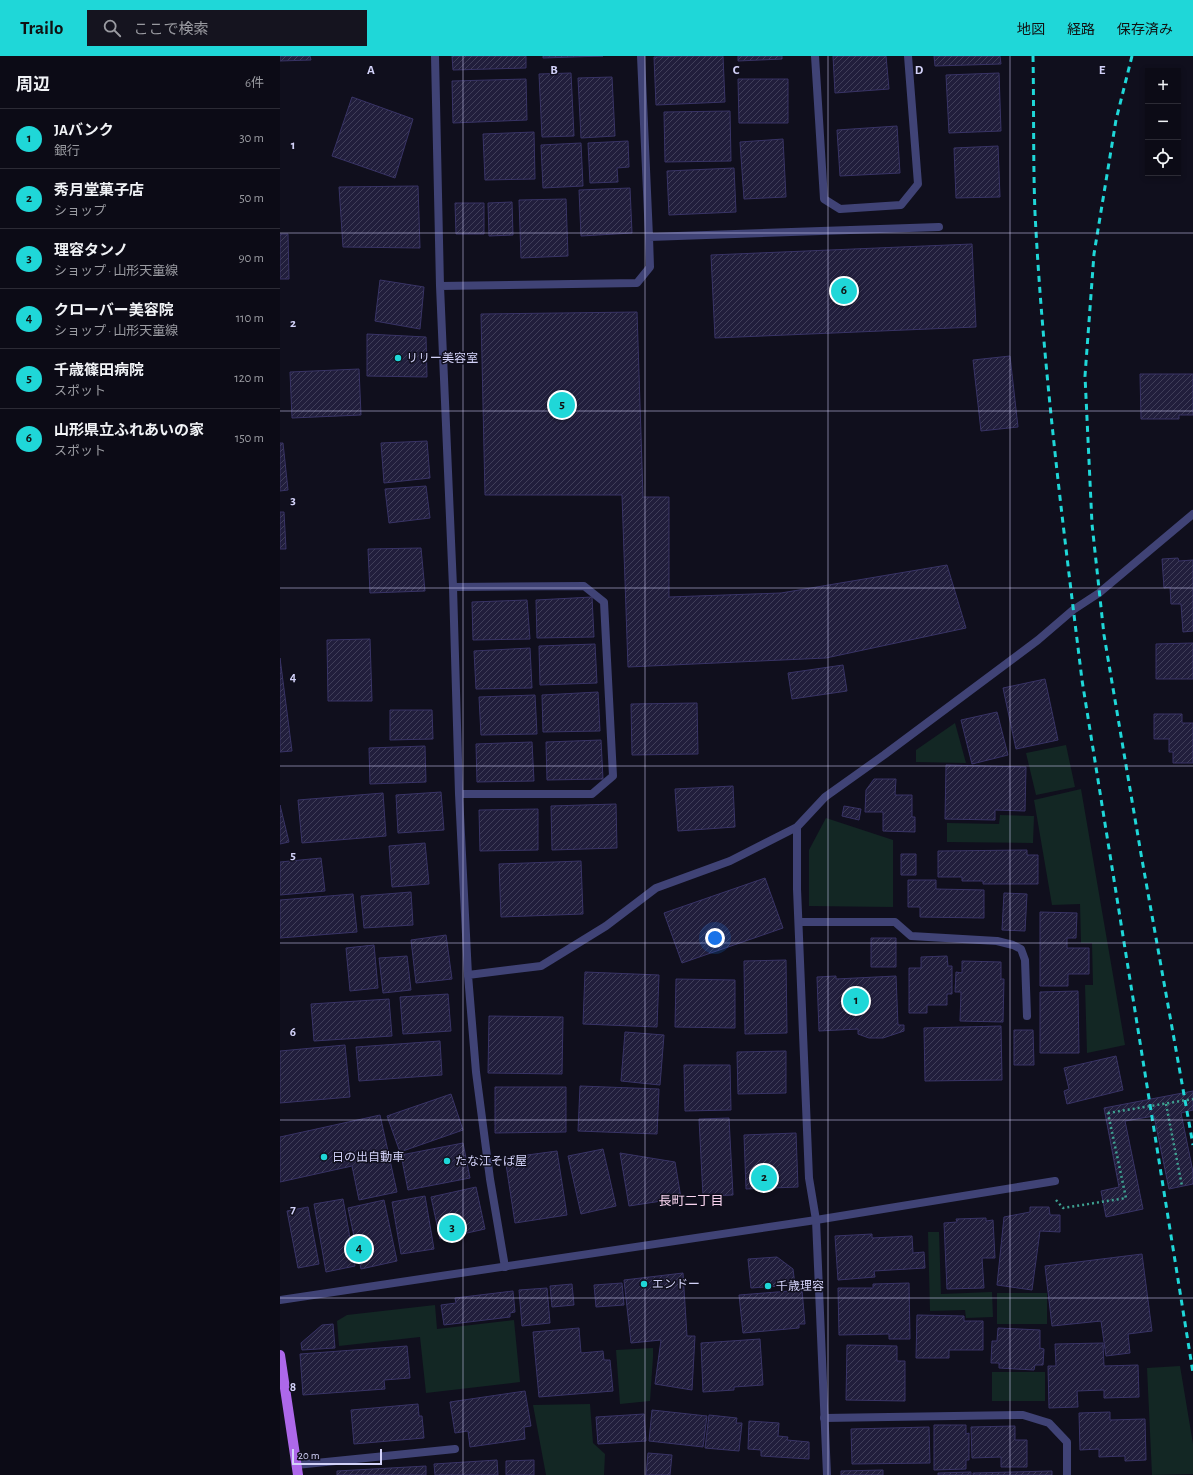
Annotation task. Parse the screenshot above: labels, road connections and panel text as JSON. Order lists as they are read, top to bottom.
{
  "districts": ["長町二丁目"],
  "places": [
    "リリー美容室",
    "日の出自動車",
    "たな江そば屋",
    "エンドー",
    "千歳理容"
  ],
  "scale_bar": "20 m",
  "page": {
    "header": "Trailo",
    "search": "ここで検索",
    "nav": ["地図", "経路", "保存済み"],
    "heading": ["周辺", "6件"],
    "map_buttons": ["+", "−"],
    "list": [
      {
        "mark": "1",
        "name": "JAバンク",
        "note": "銀行",
        "value": "30 m"
      },
      {
        "mark": "2",
        "name": "秀月堂菓子店",
        "note": "ショップ",
        "value": "50 m"
      },
      {
        "mark": "3",
        "name": "理容タンノ",
        "note": "ショップ · 山形天童線",
        "value": "90 m"
      },
      {
        "mark": "4",
        "name": "クローバー美容院",
        "note": "ショップ · 山形天童線",
        "value": "110 m"
      },
      {
        "mark": "5",
        "name": "千歳篠田病院",
        "note": "スポット",
        "value": "120 m"
      },
      {
        "mark": "6",
        "name": "山形県立ふれあいの家",
        "note": "スポット",
        "value": "150 m"
      }
    ],
    "pins": [
      "6",
      "5",
      "1",
      "2",
      "3",
      "4"
    ],
    "scale": "20 m"
  },
  "grid": {
    "columns": [
      "A",
      "B",
      "C",
      "D",
      "E"
    ],
    "rows": [
      "1",
      "2",
      "3",
      "4",
      "5",
      "6",
      "7",
      "8"
    ]
  }
}
